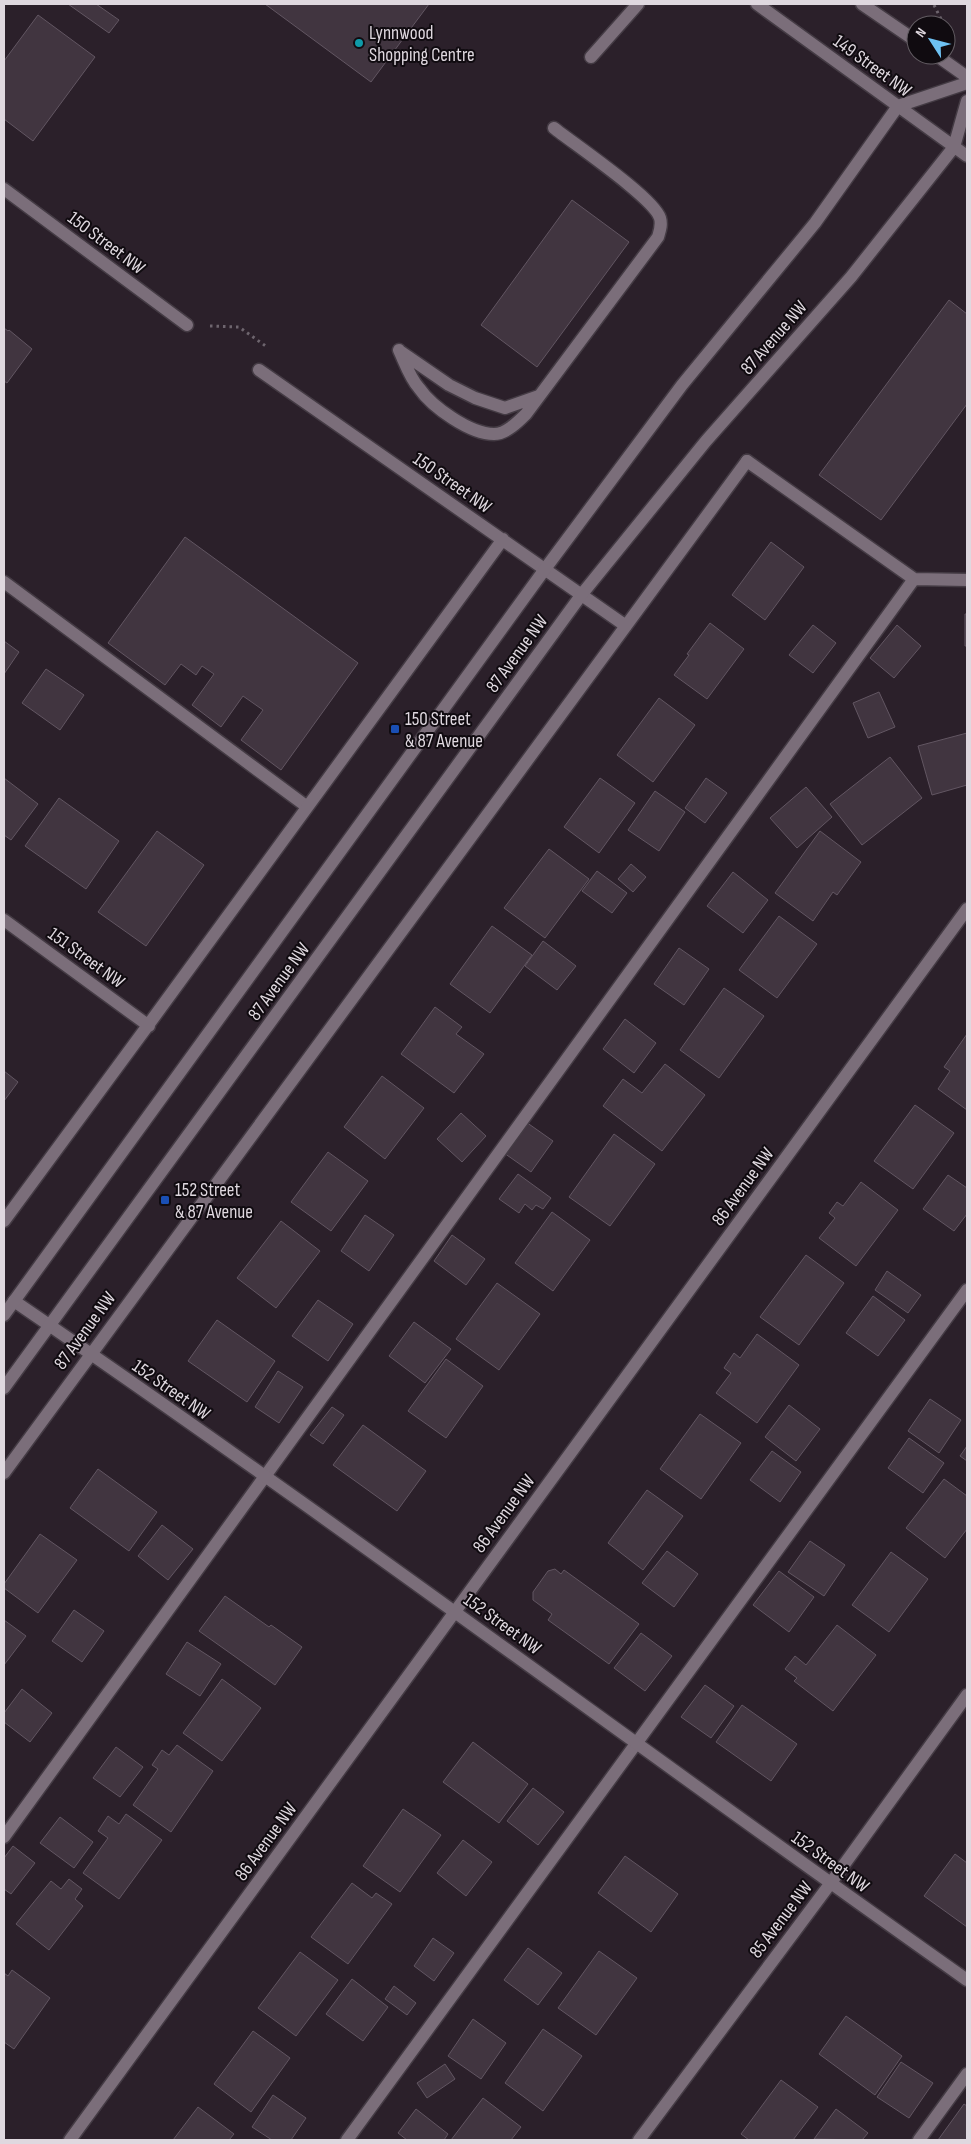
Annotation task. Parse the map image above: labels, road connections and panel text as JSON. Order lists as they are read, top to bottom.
{
  "streets": {
    "street": [
      "149 Street NW",
      "150 Street NW",
      "87 Avenue NW",
      "151 Street NW",
      "86 Avenue NW",
      "152 Street NW",
      "85 Avenue NW"
    ]
  },
  "crossings": [
    ["149 Street NW", "87 Avenue NW"],
    ["150 Street NW", "87 Avenue NW"],
    ["87 Avenue NW", "152 Street NW"],
    ["86 Avenue NW", "152 Street NW"],
    ["152 Street NW", "85 Avenue NW"]
  ],
  "places": {
    "other": ["Lynnwood Shopping Centre"],
    "transit": ["150 Street & 87 Avenue", "152 Street & 87 Avenue"]
  },
  "north": "top left"
}
